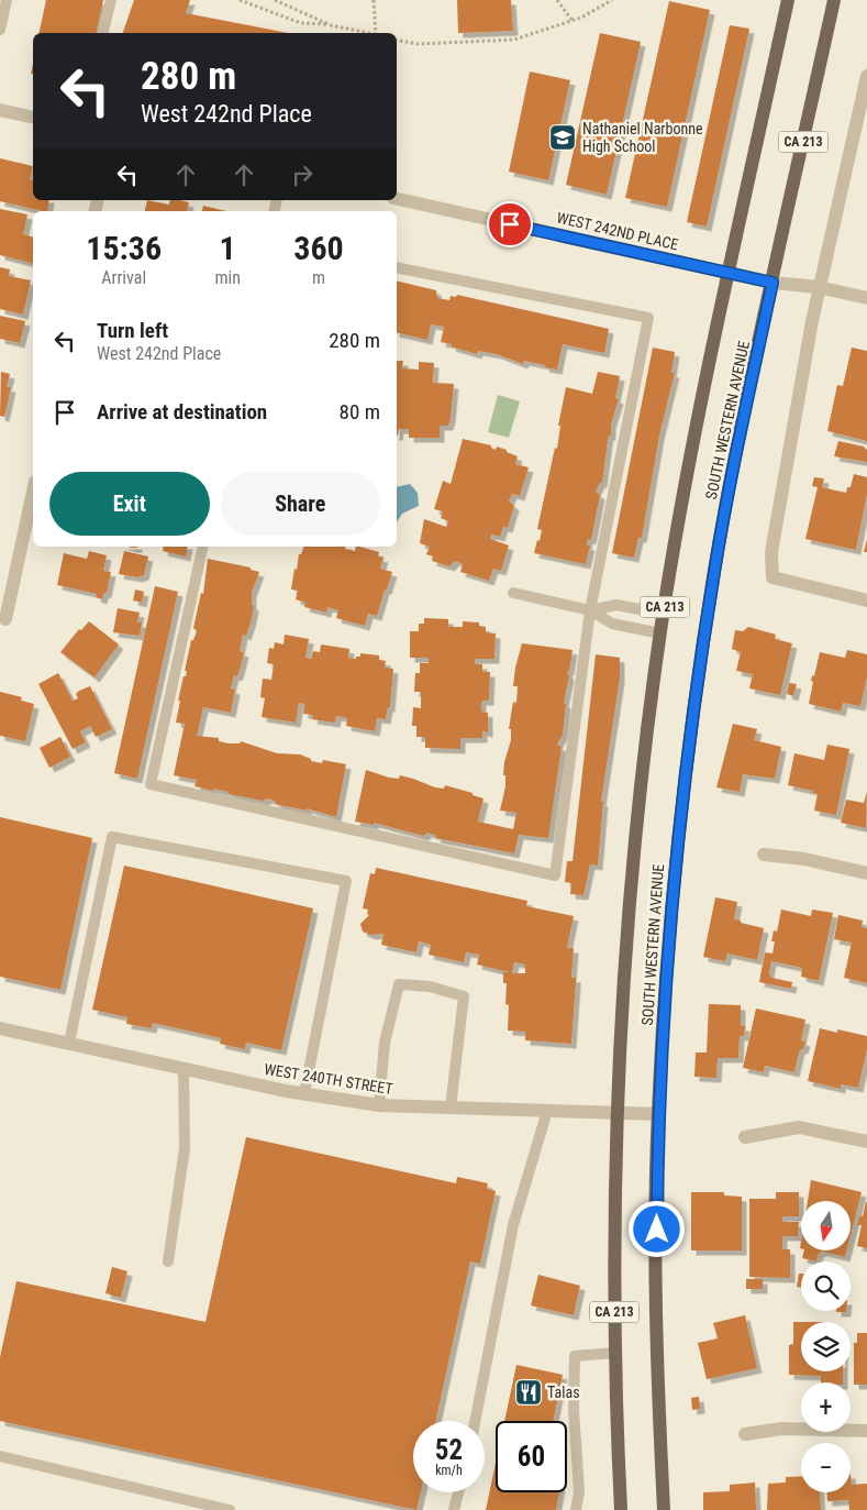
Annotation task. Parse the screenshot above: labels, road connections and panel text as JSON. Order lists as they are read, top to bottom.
{
  "streets": {
    "main road": ["CA 213", "SOUTH WESTERN AVENUE"],
    "street": ["WEST 242ND PLACE", "WEST 240TH STREET"]
  },
  "crossings": [
    ["WEST 242ND PLACE", "SOUTH WESTERN AVENUE"],
    ["SOUTH WESTERN AVENUE", "WEST 240TH STREET"]
  ],
  "places": {
    "school or university": ["Nathaniel Narbonne High School"],
    "restaurant": ["Talas"]
  },
  "north": "bottom",
  "page": {
    "turn": ["280 m", "West 242nd Place"],
    "eta": [
      "15:36",
      "Arrival",
      "1",
      "min",
      "360",
      "m"
    ],
    "list": [
      {
        "name": "Turn left",
        "note": "West 242nd Place",
        "value": "280 m"
      },
      {
        "name": "Arrive at destination",
        "value": "80 m"
      }
    ],
    "buttons": ["Exit", "Share"],
    "map_buttons": ["+", "−"],
    "speed": "52 km/h",
    "limit": "60"
  }
}
